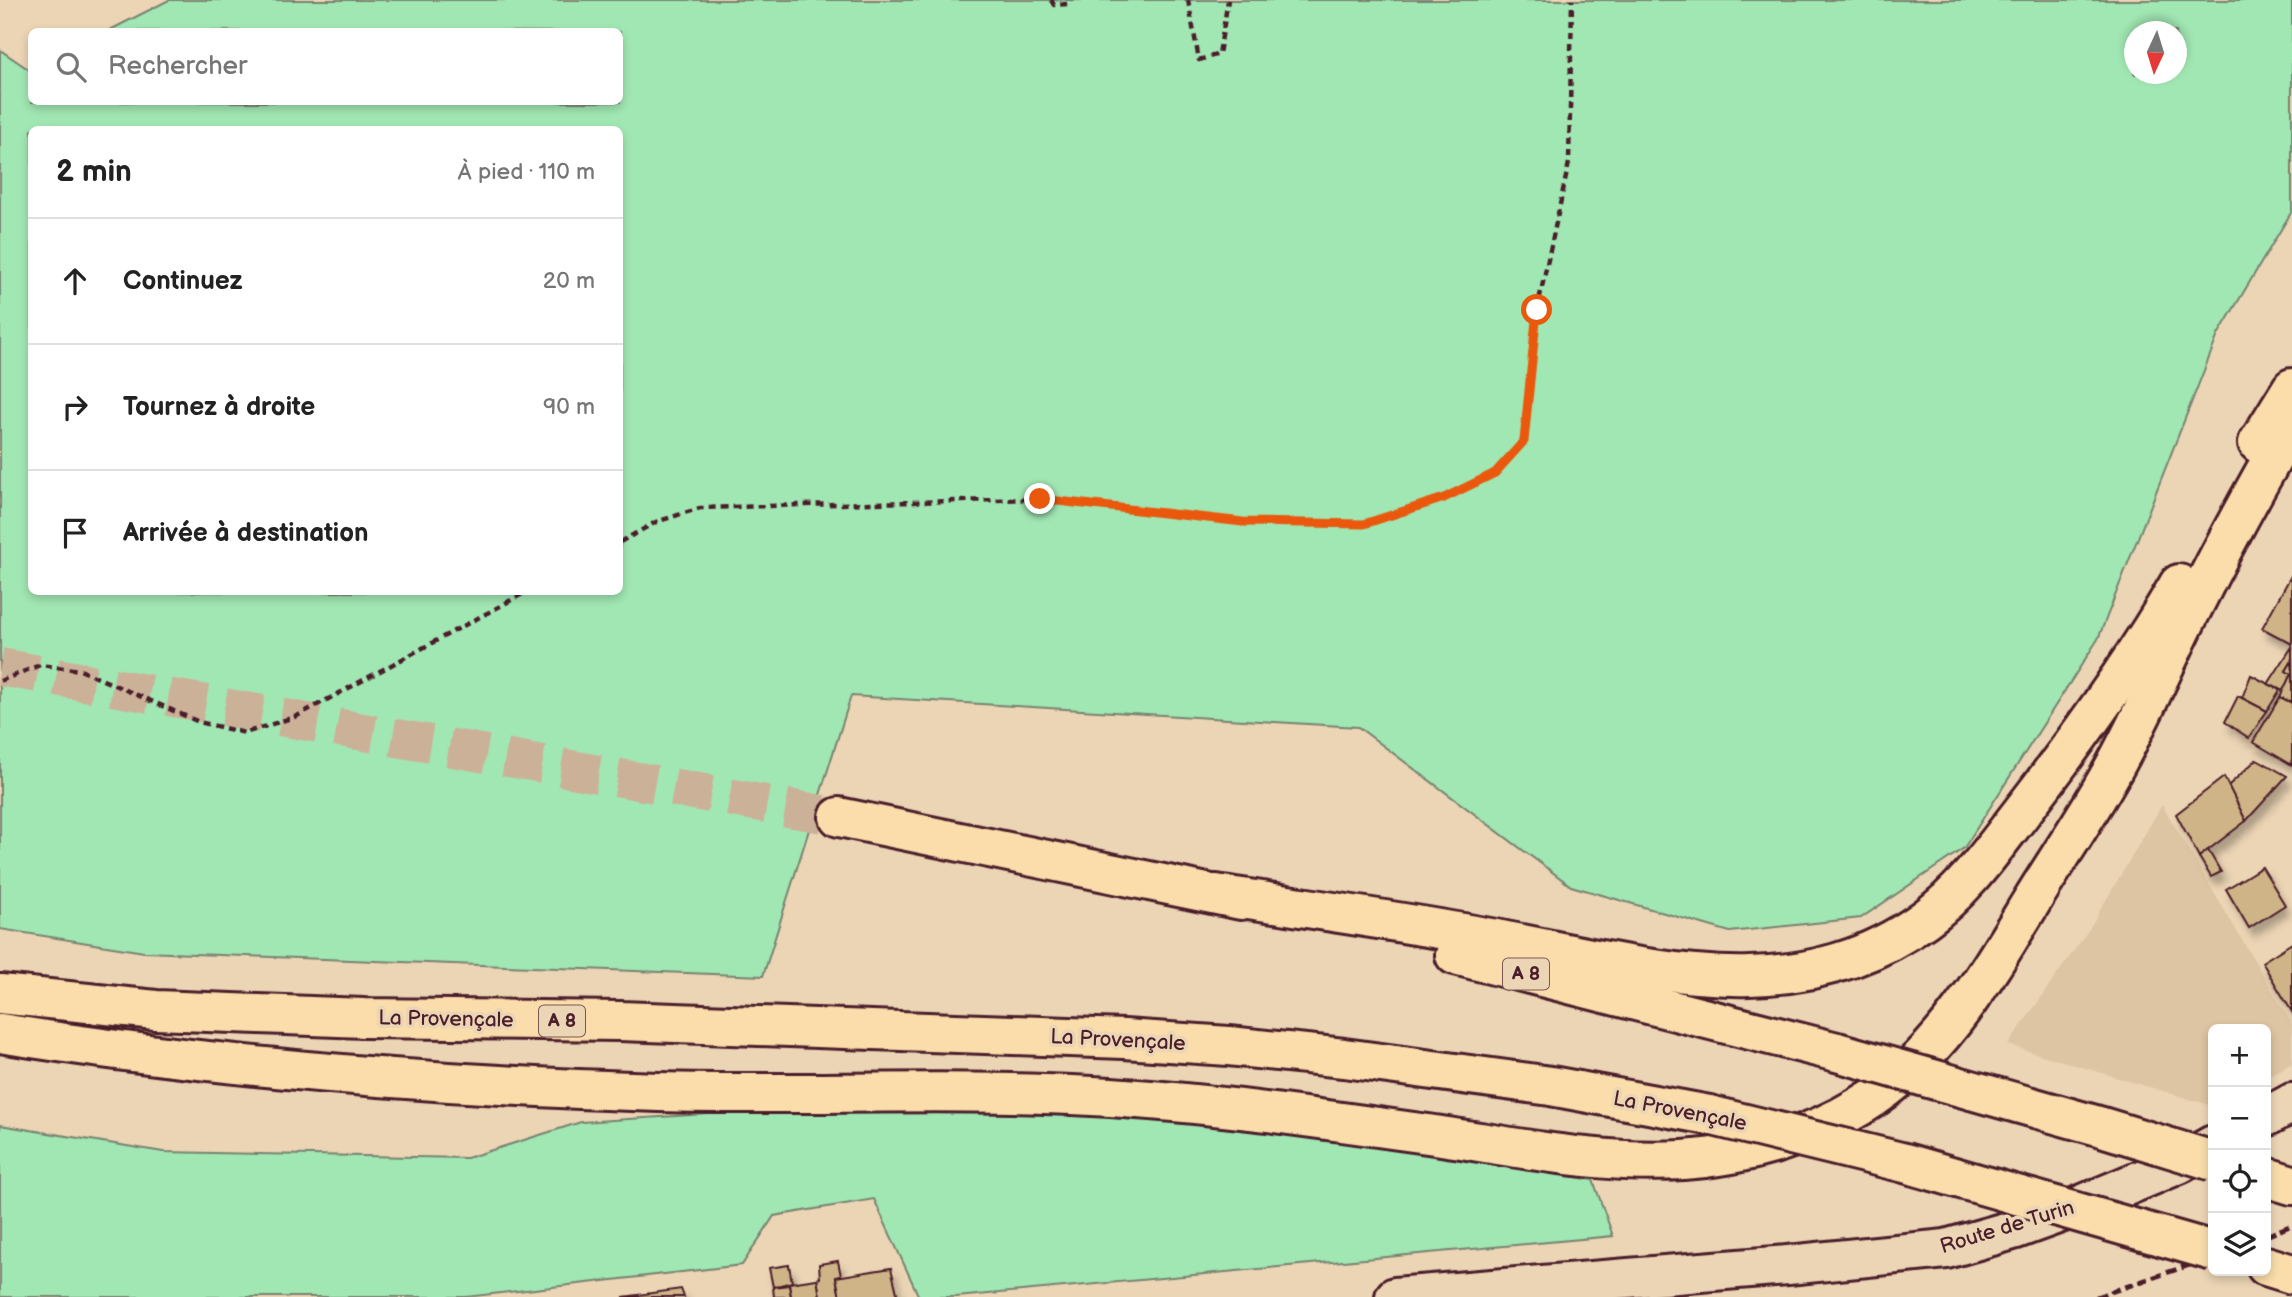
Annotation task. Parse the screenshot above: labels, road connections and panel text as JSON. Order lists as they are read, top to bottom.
{
  "streets": {
    "highway": ["A 8", "La Provençale"],
    "street": ["Route de Turin"]
  },
  "north": "bottom",
  "page": {
    "search": "Rechercher",
    "heading": ["2 min", "À pied · 110 m"],
    "list": [
      ["Continuez", "20 m"],
      ["Tournez à droite", "90 m"],
      "Arrivée à destination"
    ],
    "map_buttons": ["+", "−"]
  }
}
